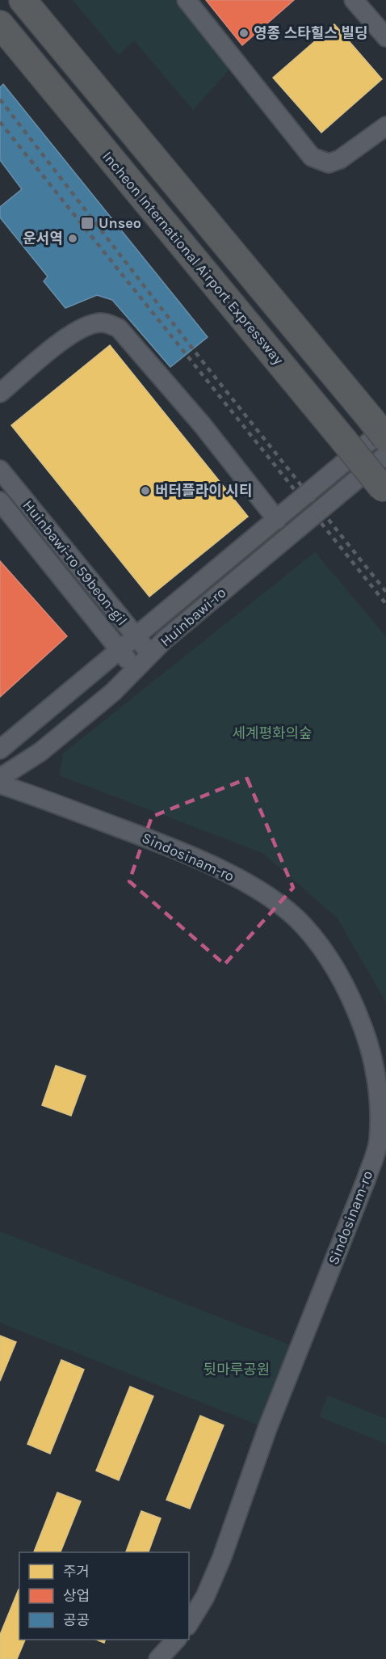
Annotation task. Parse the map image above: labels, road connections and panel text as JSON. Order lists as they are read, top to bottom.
{
  "streets": {
    "highway": ["Incheon International Airport Expressway"],
    "street": ["Huinbawi-ro 59beon-gil", "Huinbawi-ro", "Sindosinam-ro"]
  },
  "crossings": [
    ["Huinbawi-ro 59beon-gil", "Huinbawi-ro"],
    ["Huinbawi-ro", "Sindosinam-ro"]
  ],
  "parks": ["세계평화의숲", "뒷마루공원"],
  "places": {
    "other": ["영종 스타힐스 빌딩", "운서역", "버터플라이 시티"],
    "transit": ["Unseo"]
  },
  "legend": ["주거", "상업", "공공"]
}
